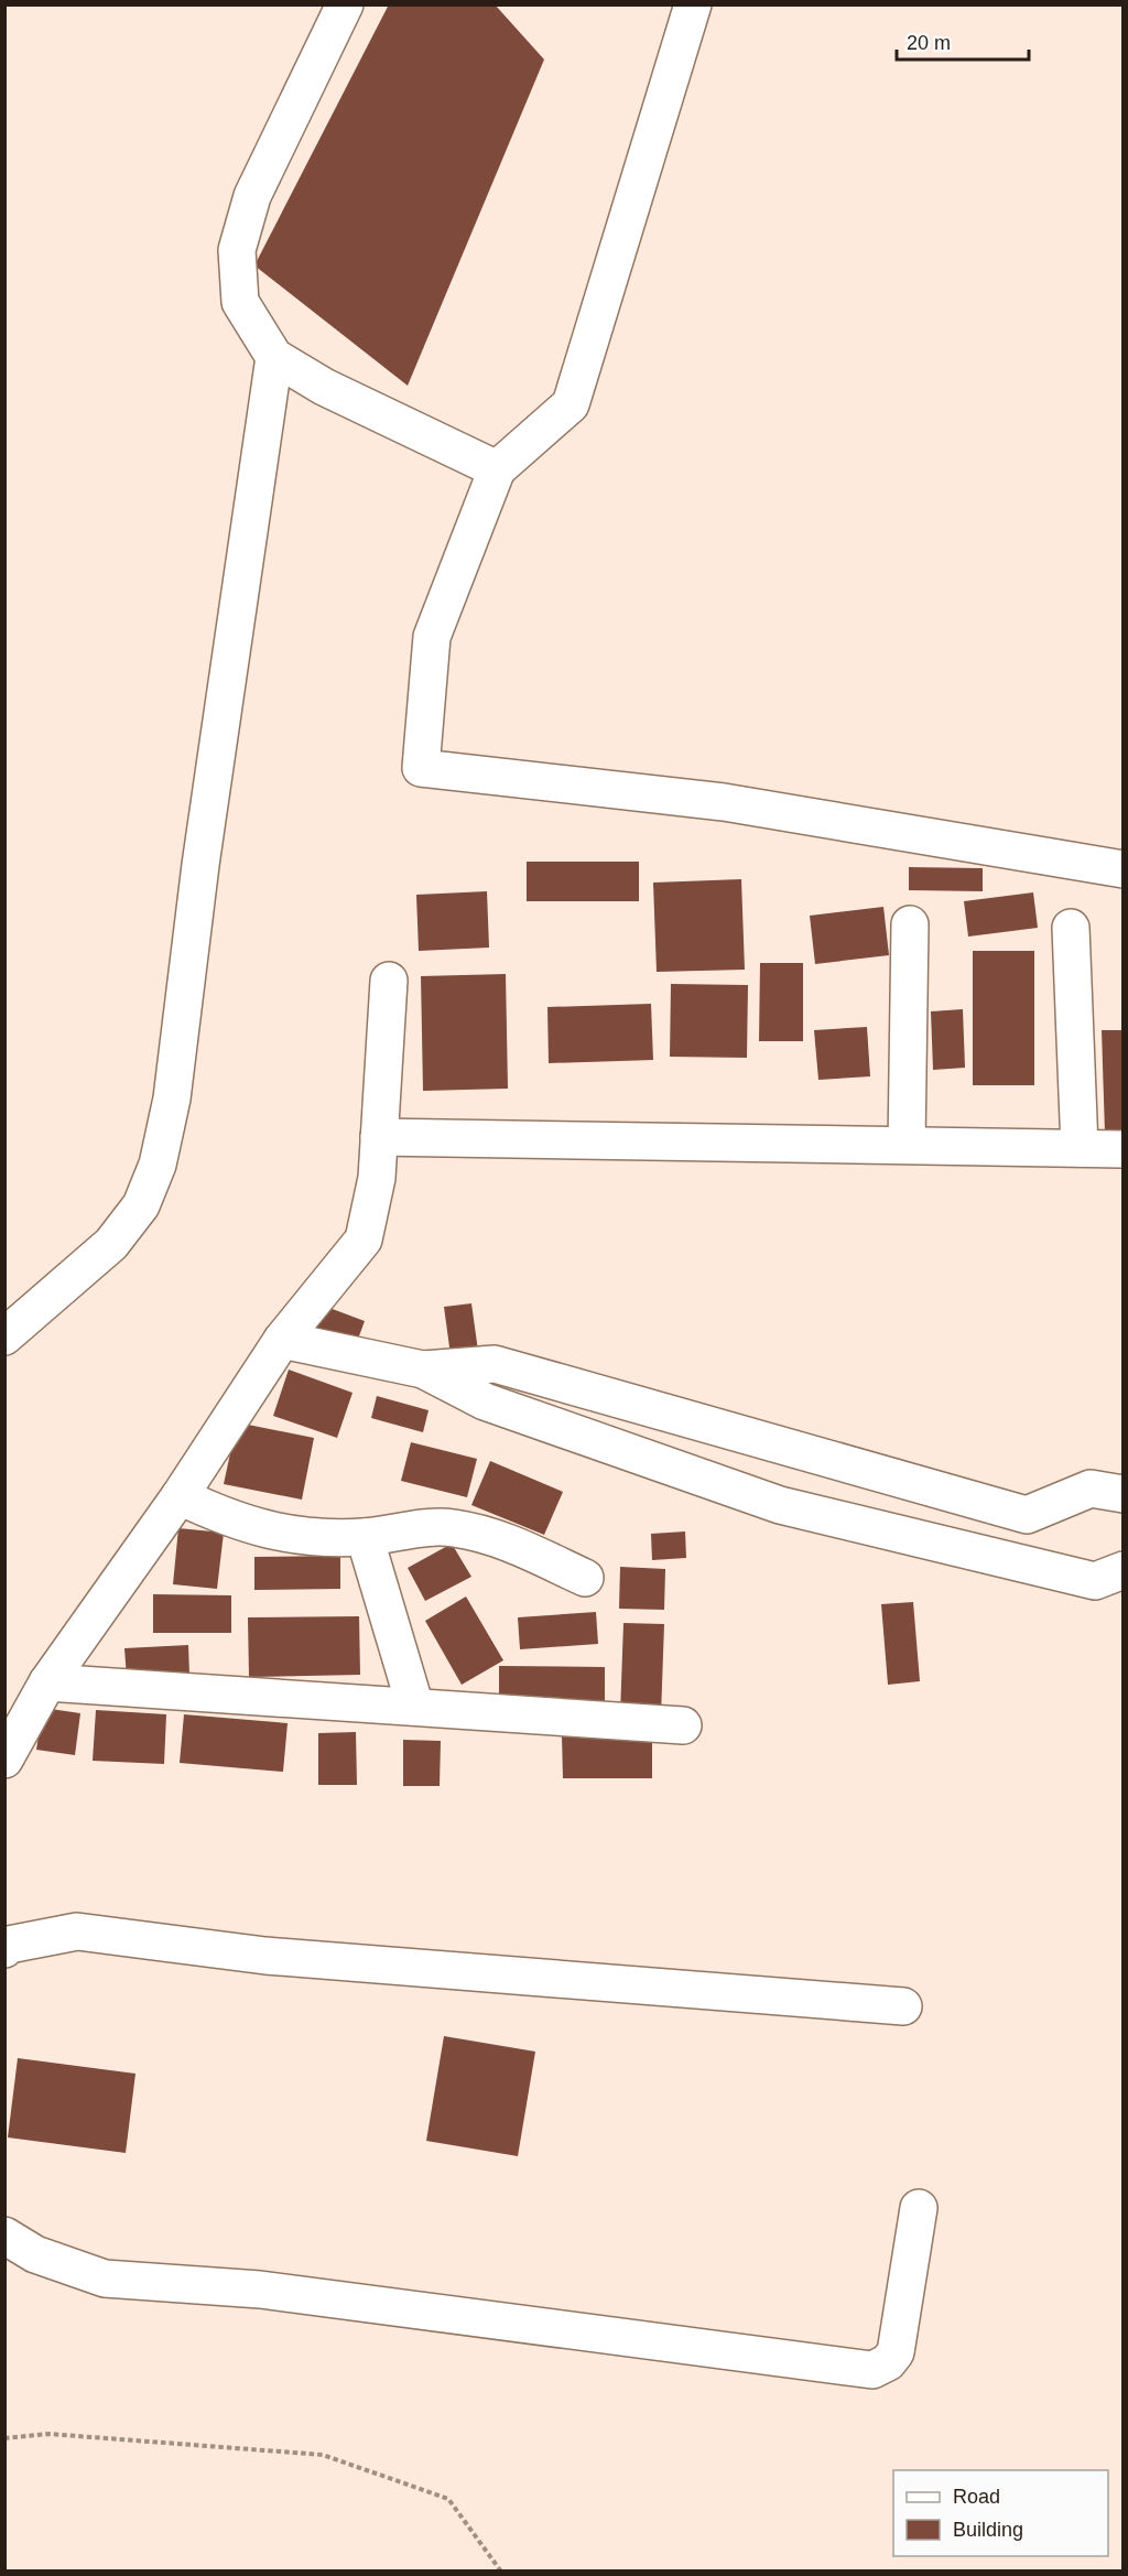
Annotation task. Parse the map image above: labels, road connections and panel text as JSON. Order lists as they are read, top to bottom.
{
  "legend": ["Road", "Building"],
  "scale_bar": "20 m"
}
